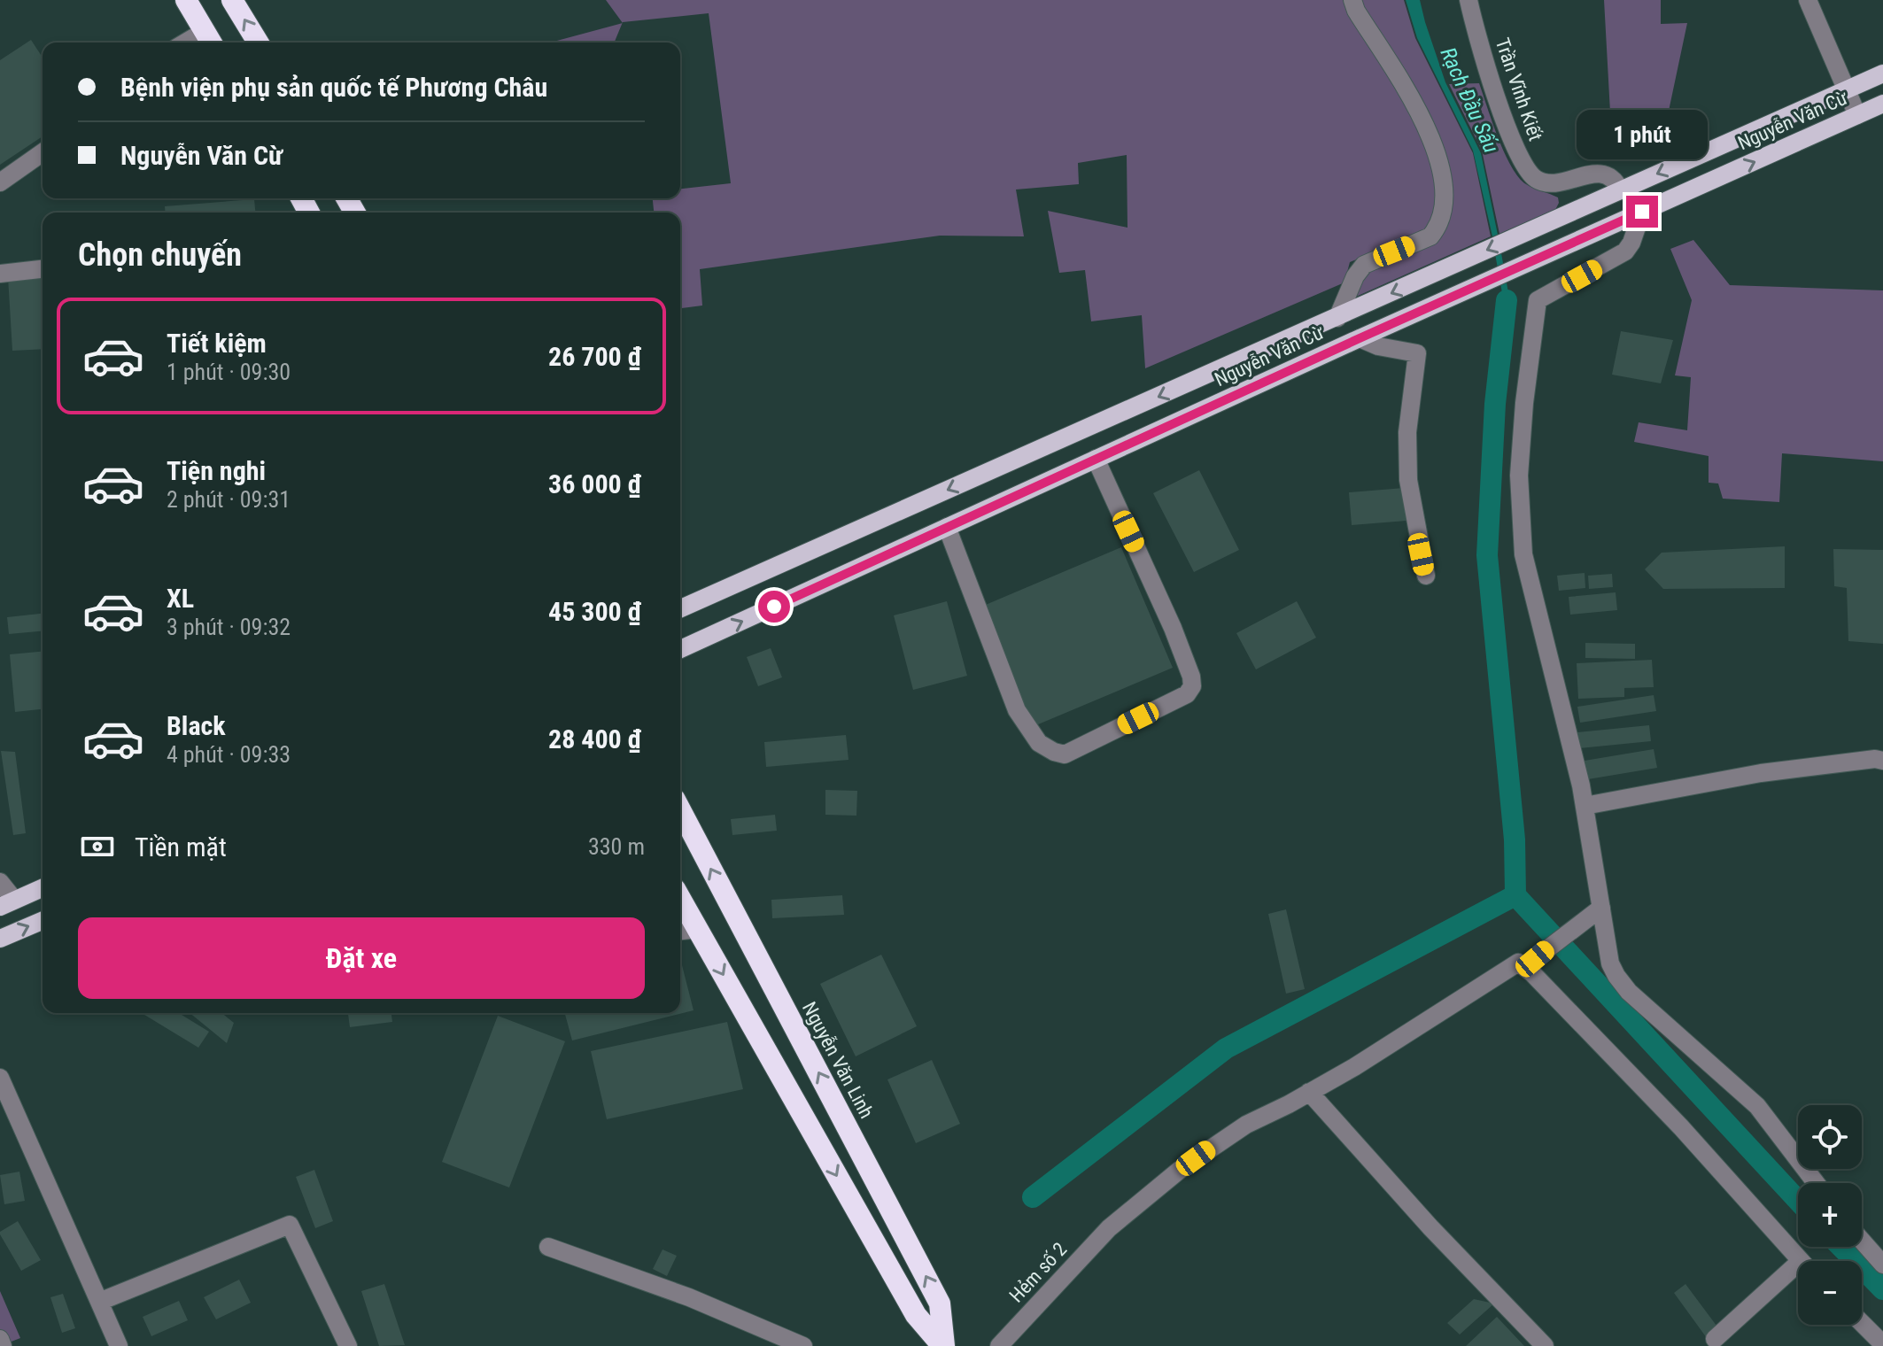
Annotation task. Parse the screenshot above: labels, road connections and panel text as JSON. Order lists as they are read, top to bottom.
{
  "streets": {
    "highway": ["Nguyễn Văn Linh"],
    "main road": ["Nguyễn Văn Cừ"],
    "street": ["Trần Vĩnh Kiết", "Hẻm số 2"]
  },
  "water": ["Rạch Đầu Sấu"],
  "page": {
    "banner": ["Bệnh viện phụ sản quốc tế Phương Châu", "Nguyễn Văn Cừ"],
    "bubble": "1 phút",
    "heading": "Chọn chuyến",
    "list": [
      {
        "name": "Tiết kiệm",
        "note": "1 phút · 09:30",
        "value": "26 700 ₫"
      },
      {
        "name": "Tiện nghi",
        "note": "2 phút · 09:31",
        "value": "36 000 ₫"
      },
      {
        "name": "XL",
        "note": "3 phút · 09:32",
        "value": "45 300 ₫"
      },
      {
        "name": "Black",
        "note": "4 phút · 09:33",
        "value": "28 400 ₫"
      }
    ],
    "pay": ["Tiền mặt", "330 m"],
    "buttons": "Đặt xe",
    "map_buttons": ["+", "−"]
  }
}
